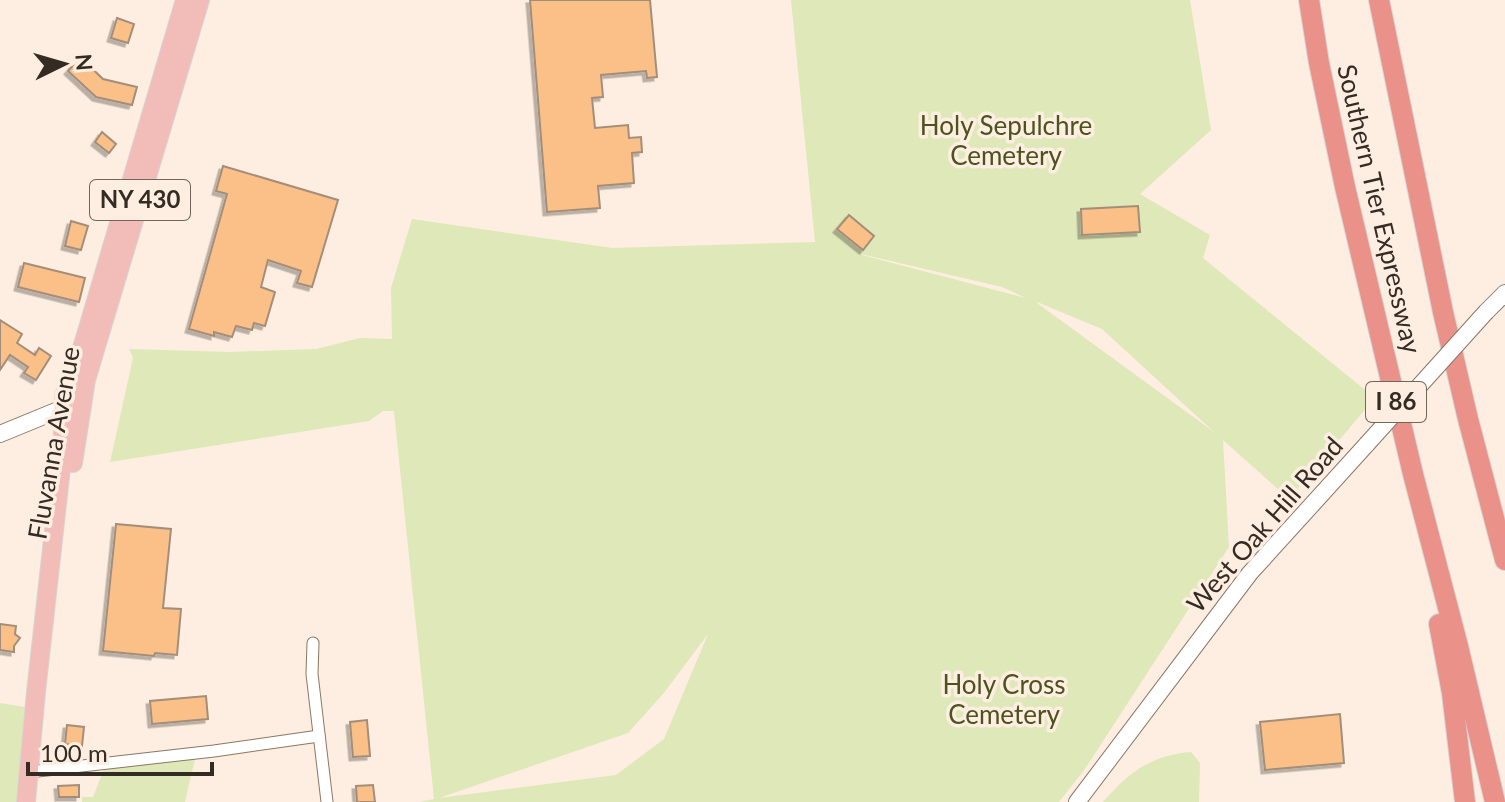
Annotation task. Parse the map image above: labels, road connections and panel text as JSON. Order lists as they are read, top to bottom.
{
  "streets": {
    "highway": ["Southern Tier Expressway", "I 86"],
    "main road": ["NY 430", "Fluvanna Avenue", "West Oak Hill Road"]
  },
  "parks": ["Holy Sepulchre Cemetery", "Holy Cross Cemetery"],
  "scale_bar": "100 m",
  "north": "right"
}
